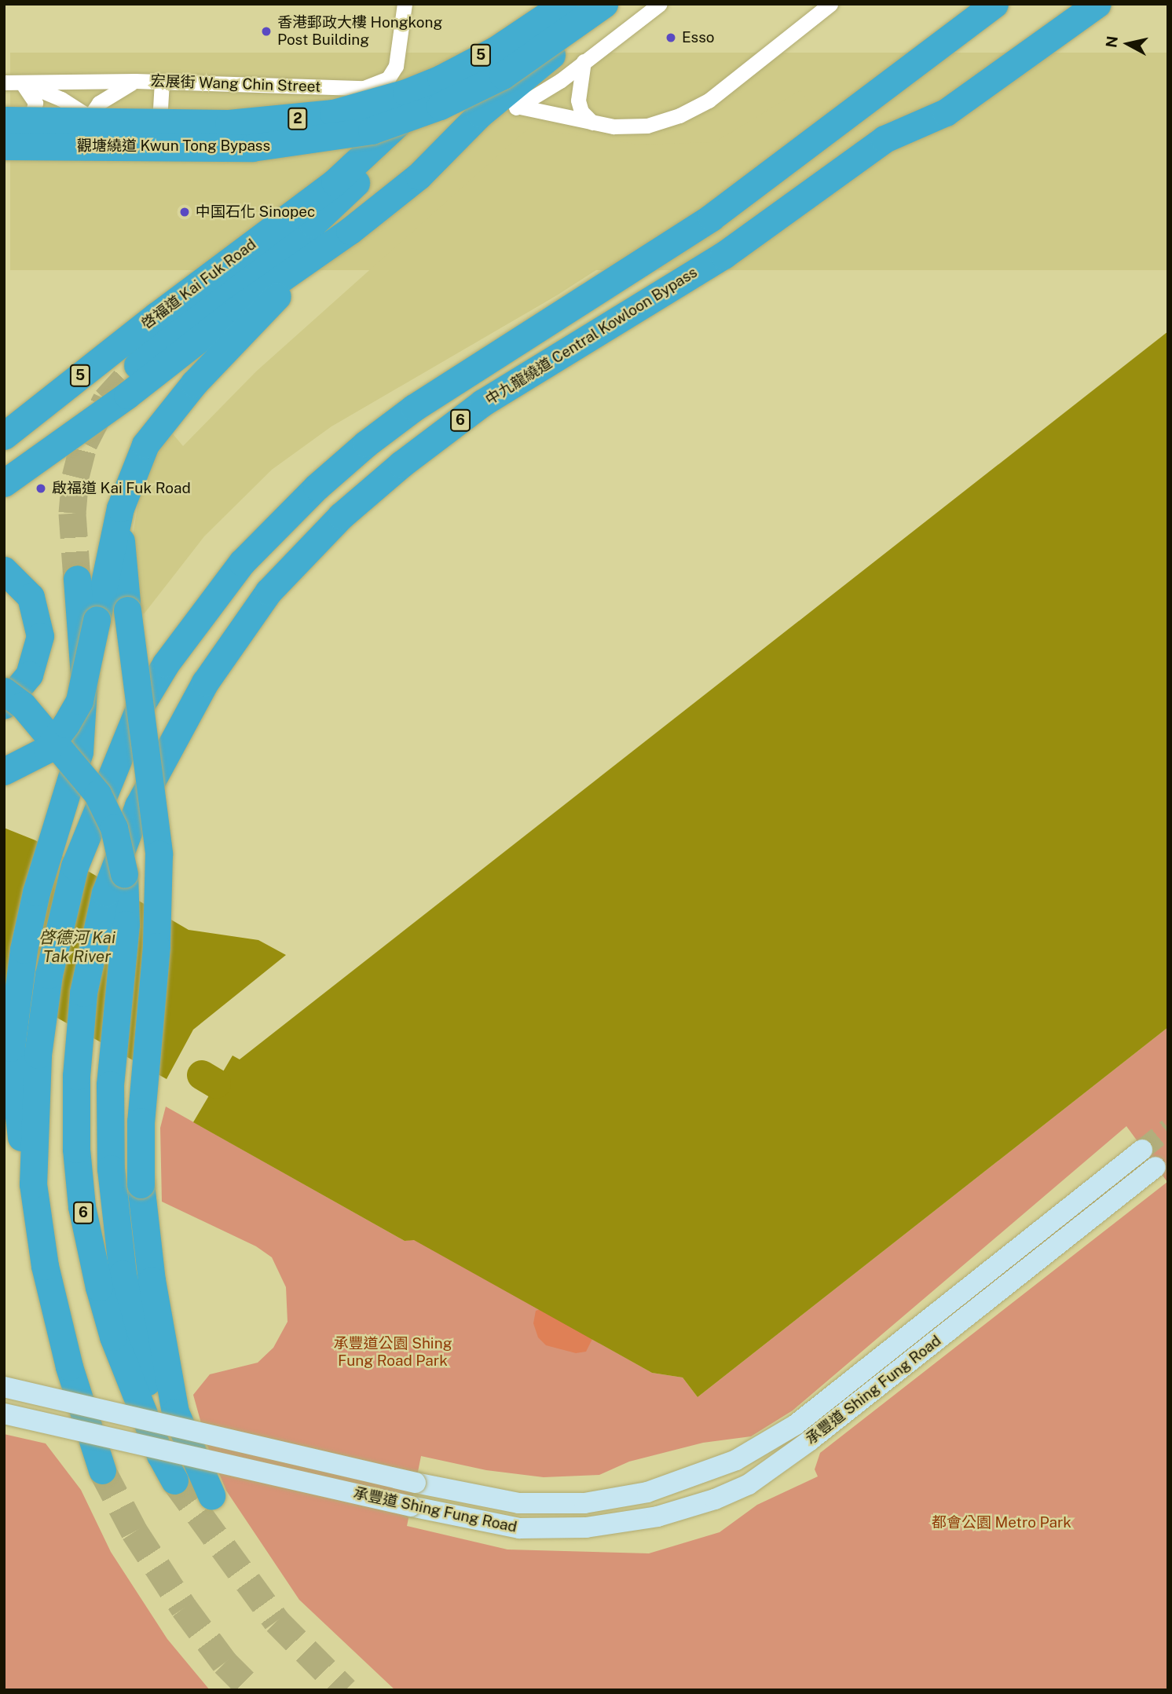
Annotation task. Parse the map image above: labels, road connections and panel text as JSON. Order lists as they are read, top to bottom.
{
  "streets": {
    "highway": [
      "5",
      "2",
      "觀塘繞道 Kwun Tong Bypass",
      "啓福道 Kai Fuk Road",
      "中九龍繞道 Central Kowloon Bypass",
      "6"
    ],
    "main road": ["承豐道 Shing Fung Road"],
    "street": ["宏展街 Wang Chin Street"]
  },
  "water": ["啓德河 Kai Tak River"],
  "parks": ["承豐道公園 Shing Fung Road Park", "都會公園 Metro Park"],
  "places": [
    "香港郵政大樓 Hongkong Post Building",
    "Esso",
    "中国石化 Sinopec",
    "啟福道 Kai Fuk Road"
  ],
  "north": "left"
}
